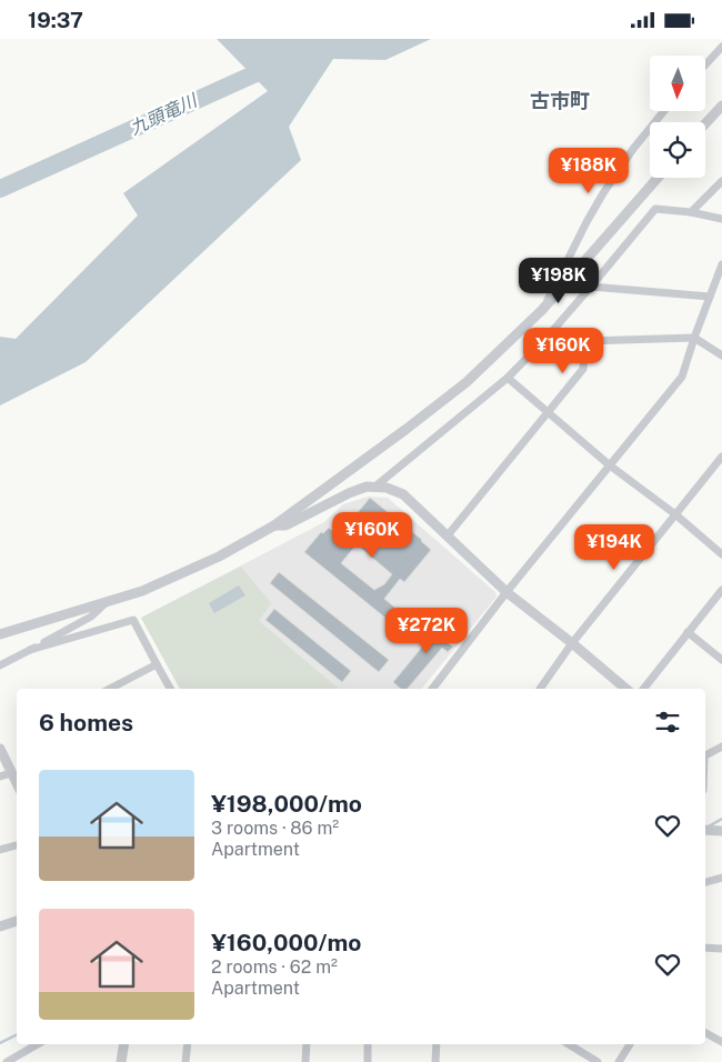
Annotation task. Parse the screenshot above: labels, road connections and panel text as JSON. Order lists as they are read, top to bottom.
{
  "districts": ["古市町"],
  "water": ["九頭竜川"],
  "north": "bottom",
  "page": {
    "status": "19:37",
    "price": [
      "¥188K",
      "¥198K",
      "¥160K",
      "¥160K",
      "¥194K",
      "¥272K"
    ],
    "heading": "6 homes",
    "list": [
      {
        "name": "¥198,000/mo",
        "note": "3 rooms · 86 m² · Apartment"
      },
      {
        "name": "¥160,000/mo",
        "note": "2 rooms · 62 m² · Apartment"
      }
    ]
  }
}
